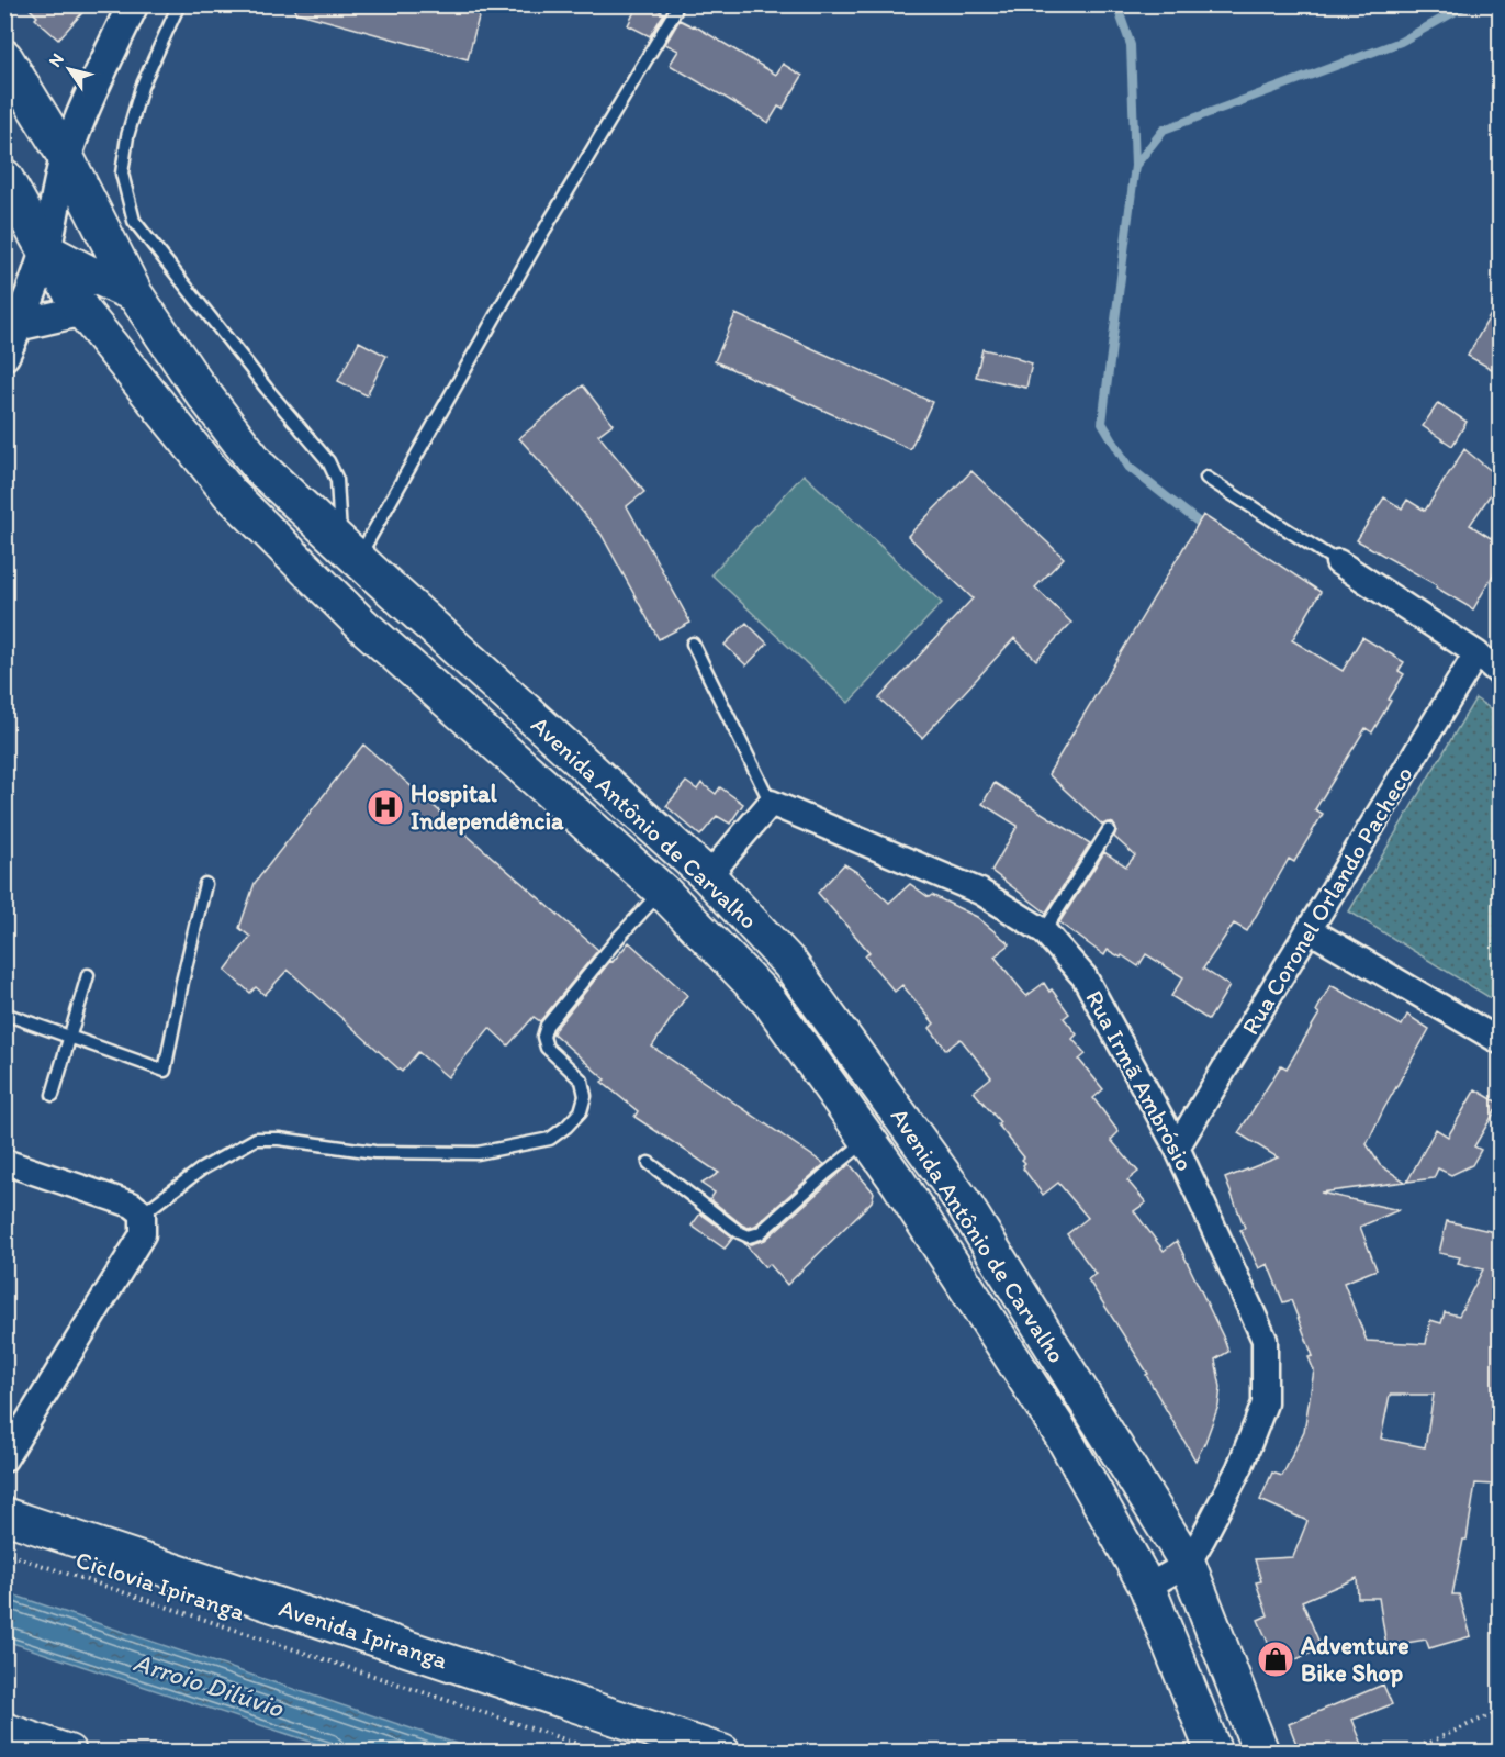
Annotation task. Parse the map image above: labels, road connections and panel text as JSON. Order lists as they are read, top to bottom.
{
  "streets": {
    "main road": ["Avenida Antônio de Carvalho", "Avenida Ipiranga"],
    "street": ["Rua Coronel Orlando Pacheco", "Rua Irmã Ambrósio"],
    "path": ["Ciclovia Ipiranga"]
  },
  "crossings": [
    ["Avenida Antônio de Carvalho", "Rua Irmã Ambrósio"],
    ["Rua Coronel Orlando Pacheco", "Rua Irmã Ambrósio"]
  ],
  "water": ["Arroio Dilúvio"],
  "places": {
    "hospital": ["Hospital Independência"],
    "shop": ["Adventure Bike Shop"]
  },
  "north": "top left"
}
